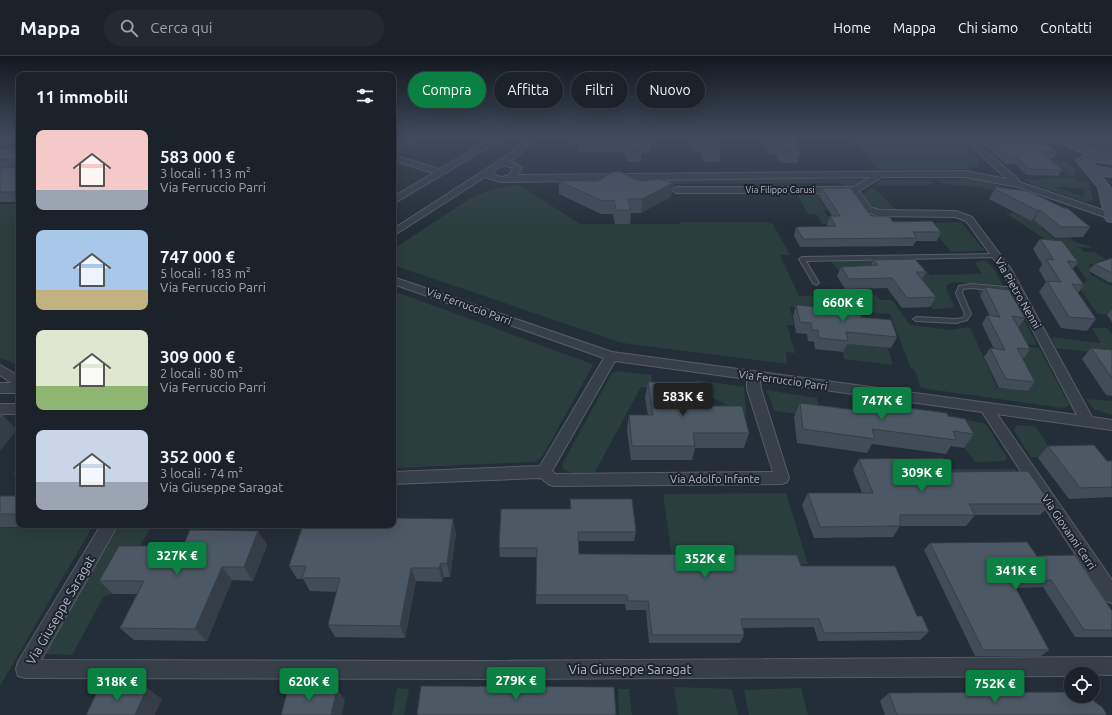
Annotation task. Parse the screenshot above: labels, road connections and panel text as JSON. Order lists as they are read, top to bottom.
{
  "streets": {
    "street": [
      "Via Filippo Carusi",
      "Via Pietro Nenni",
      "Via Ferruccio Parri",
      "Via Adolfo Infante",
      "Via Giovanni Cerri",
      "Via Giuseppe Saragat"
    ]
  },
  "crossings": [
    ["Via Filippo Carusi", "Via Pietro Nenni"],
    ["Via Pietro Nenni", "Via Ferruccio Parri"],
    ["Via Ferruccio Parri", "Via Adolfo Infante"],
    ["Via Ferruccio Parri", "Via Giovanni Cerri"]
  ],
  "page": {
    "header": "Mappa",
    "search": "Cerca qui",
    "nav": [
      "Home",
      "Mappa",
      "Chi siamo",
      "Contatti"
    ],
    "chip": [
      "Compra",
      "Affitta",
      "Filtri",
      "Nuovo"
    ],
    "heading": "11 immobili",
    "list": [
      {
        "name": "583 000 €",
        "note": "3 locali · 113 m² · Via Ferruccio Parri"
      },
      {
        "name": "747 000 €",
        "note": "5 locali · 183 m² · Via Ferruccio Parri"
      },
      {
        "name": "309 000 €",
        "note": "2 locali · 80 m² · Via Ferruccio Parri"
      },
      {
        "name": "352 000 €",
        "note": "3 locali · 74 m² · Via Giuseppe Saragat"
      }
    ],
    "price": [
      "660K €",
      "583K €",
      "747K €",
      "309K €",
      "327K €",
      "352K €",
      "341K €",
      "279K €",
      "318K €",
      "620K €",
      "752K €"
    ]
  }
}
